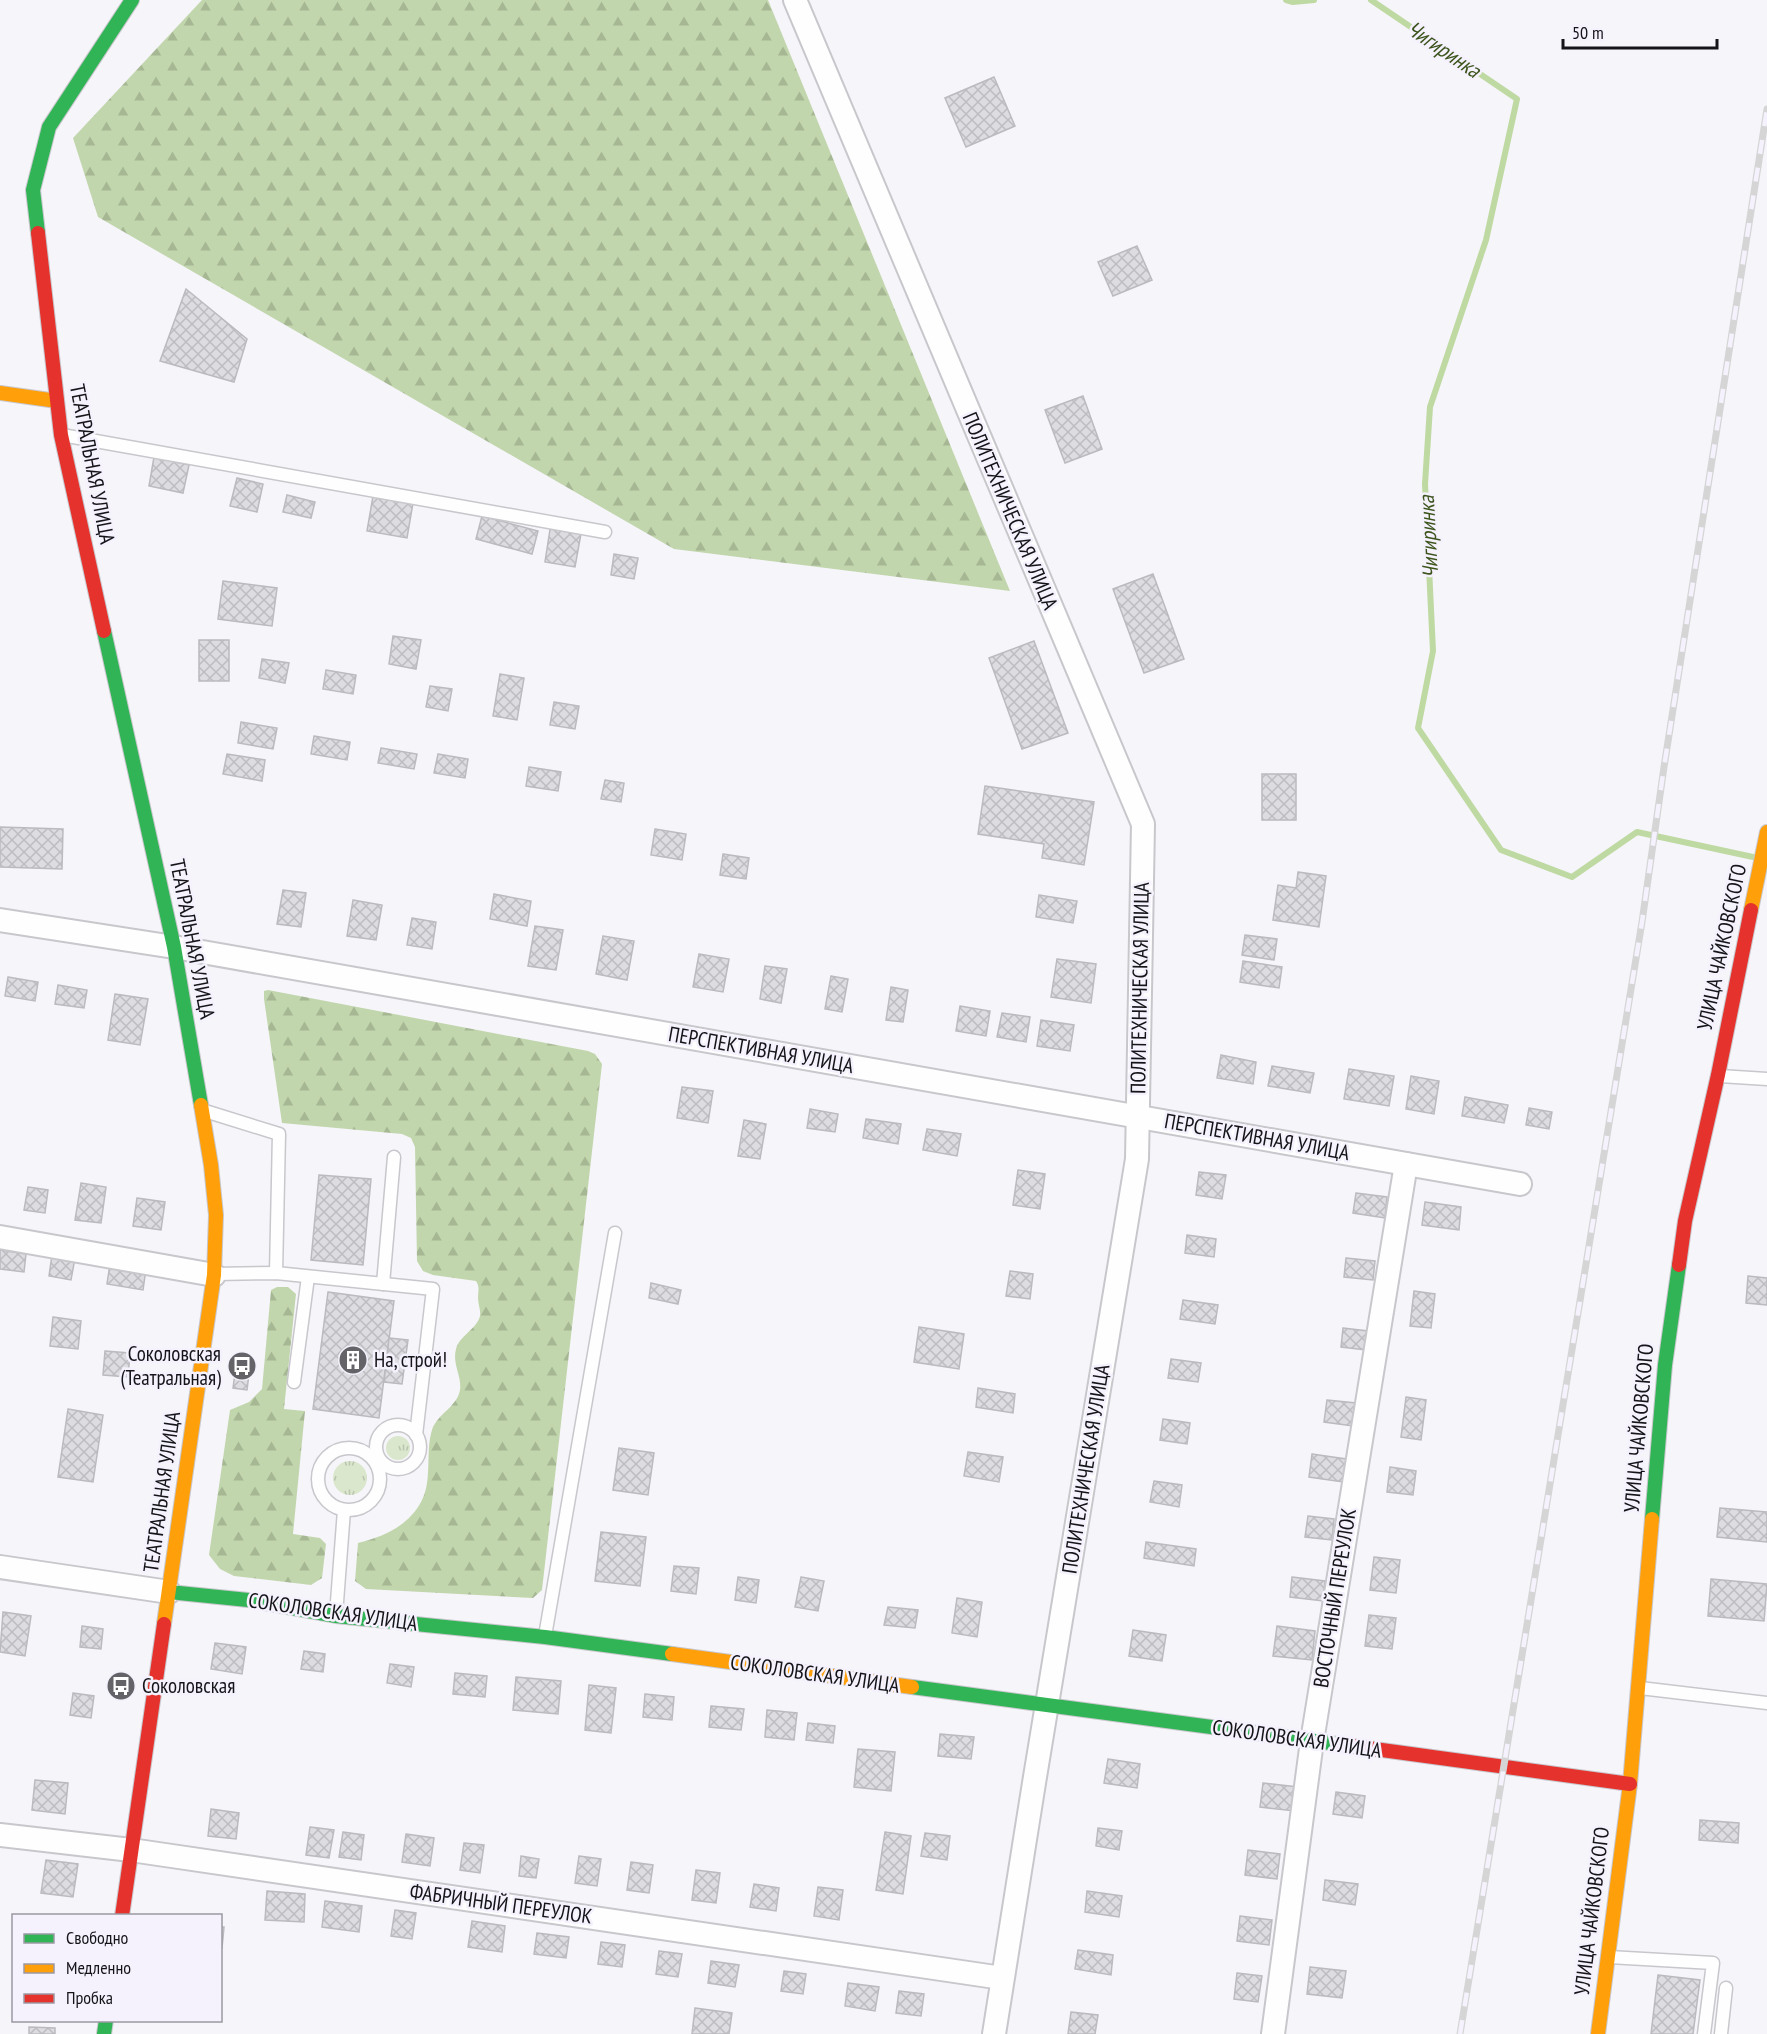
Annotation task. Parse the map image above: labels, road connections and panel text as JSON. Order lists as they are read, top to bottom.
{
  "streets": {
    "street": [
      "ТЕАТРАЛЬНАЯ УЛИЦА",
      "ПОЛИТЕХНИЧЕСКАЯ УЛИЦА",
      "УЛИЦА ЧАЙКОВСКОГО",
      "ПЕРСПЕКТИВНАЯ УЛИЦА",
      "ВОСТОЧНЫЙ ПЕРЕУЛОК",
      "СОКОЛОВСКАЯ УЛИЦА",
      "ФАБРИЧНЫЙ ПЕРЕУЛОК"
    ]
  },
  "crossings": [
    ["ТЕАТРАЛЬНАЯ УЛИЦА", "ПЕРСПЕКТИВНАЯ УЛИЦА"],
    ["ТЕАТРАЛЬНАЯ УЛИЦА", "СОКОЛОВСКАЯ УЛИЦА"],
    ["ТЕАТРАЛЬНАЯ УЛИЦА", "ФАБРИЧНЫЙ ПЕРЕУЛОК"],
    ["ПОЛИТЕХНИЧЕСКАЯ УЛИЦА", "ПЕРСПЕКТИВНАЯ УЛИЦА"],
    ["ПОЛИТЕХНИЧЕСКАЯ УЛИЦА", "СОКОЛОВСКАЯ УЛИЦА"],
    ["ПОЛИТЕХНИЧЕСКАЯ УЛИЦА", "ФАБРИЧНЫЙ ПЕРЕУЛОК"],
    ["УЛИЦА ЧАЙКОВСКОГО", "СОКОЛОВСКАЯ УЛИЦА"],
    ["ПЕРСПЕКТИВНАЯ УЛИЦА", "ВОСТОЧНЫЙ ПЕРЕУЛОК"],
    ["ВОСТОЧНЫЙ ПЕРЕУЛОК", "СОКОЛОВСКАЯ УЛИЦА"]
  ],
  "water": ["Чигиринка"],
  "places": {
    "building": ["На, строй!"],
    "bus stop": ["Соколовская (Театральная)", "Соколовская"]
  },
  "legend": ["Свободно", "Медленно", "Пробка"],
  "scale_bar": "50 m"
}
